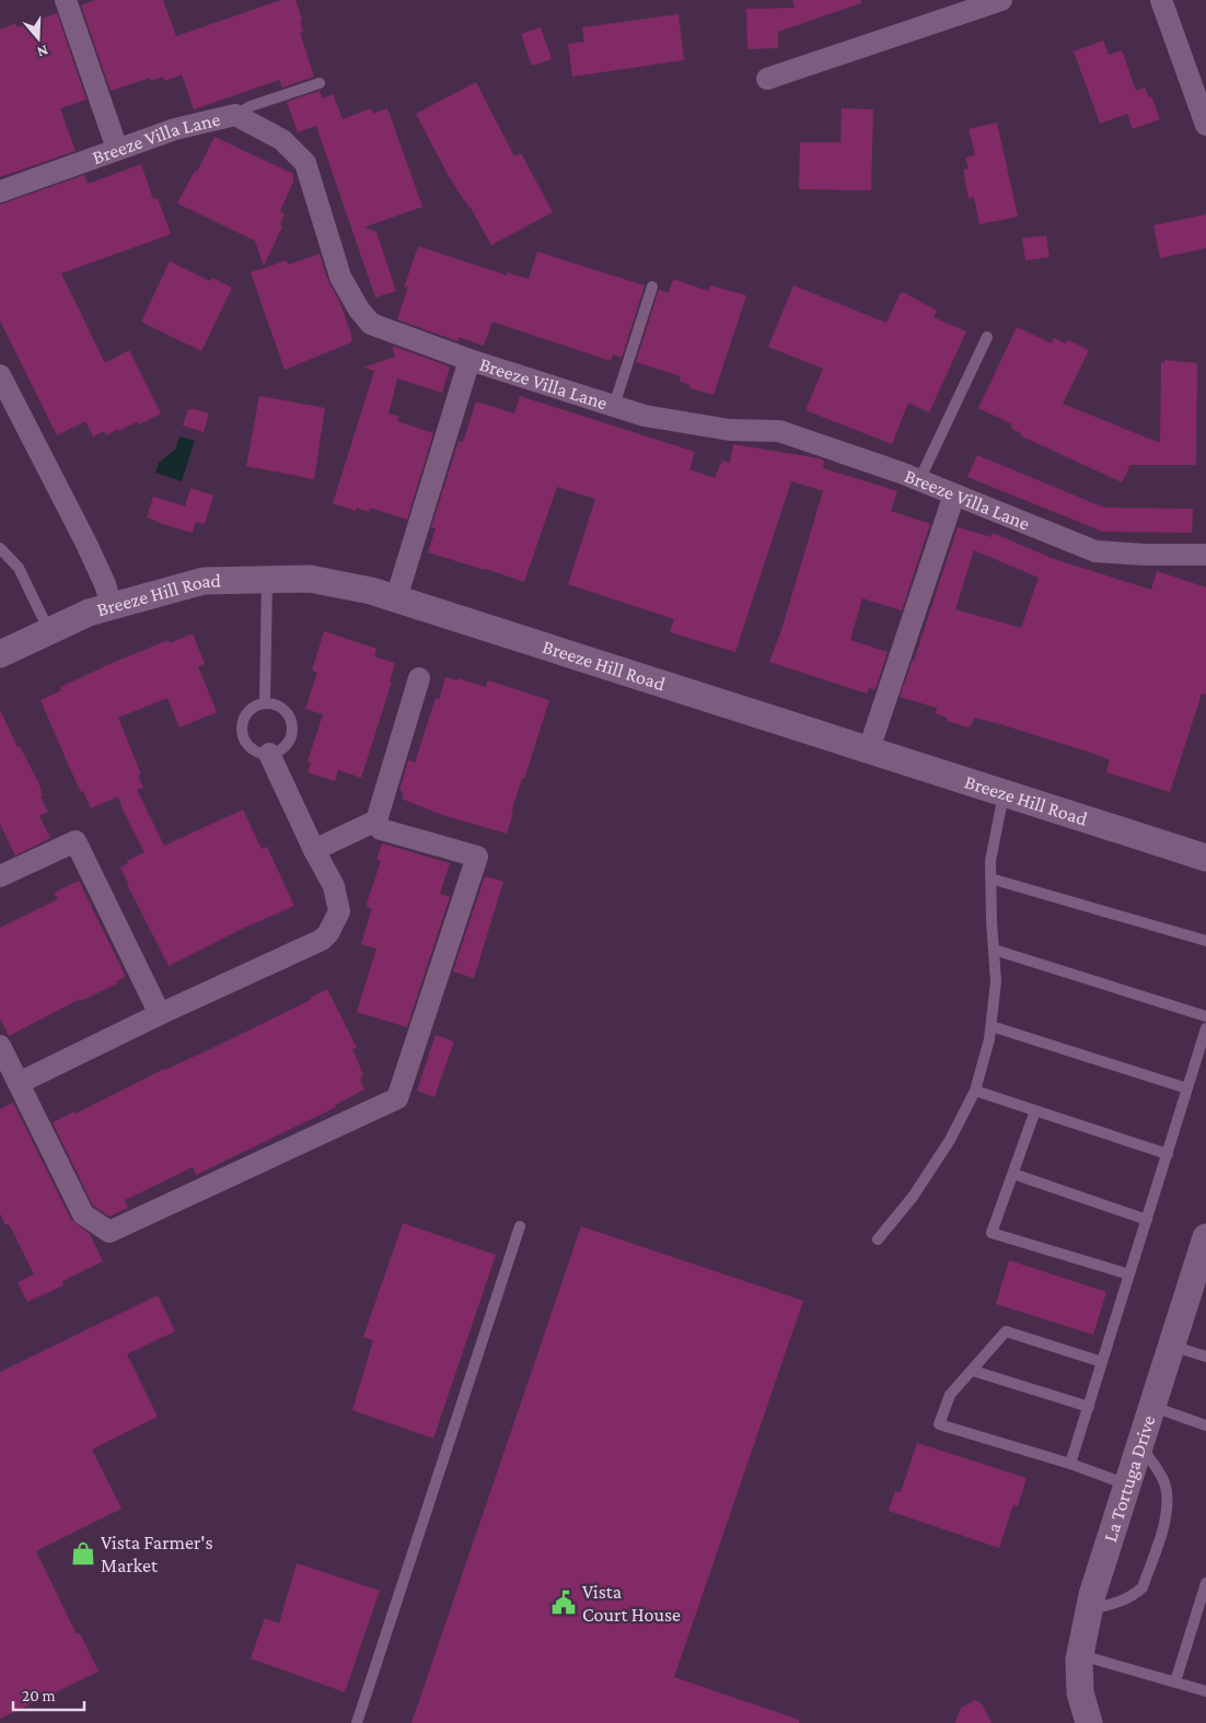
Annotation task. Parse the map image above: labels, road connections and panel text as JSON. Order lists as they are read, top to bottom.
{
  "streets": {
    "street": ["Breeze Villa Lane", "Breeze Hill Road", "La Tortuga Drive"]
  },
  "places": {
    "shop": ["Vista Farmer's Market"],
    "public building": ["Vista Court House"]
  },
  "scale_bar": "20 m",
  "north": "bottom"
}
